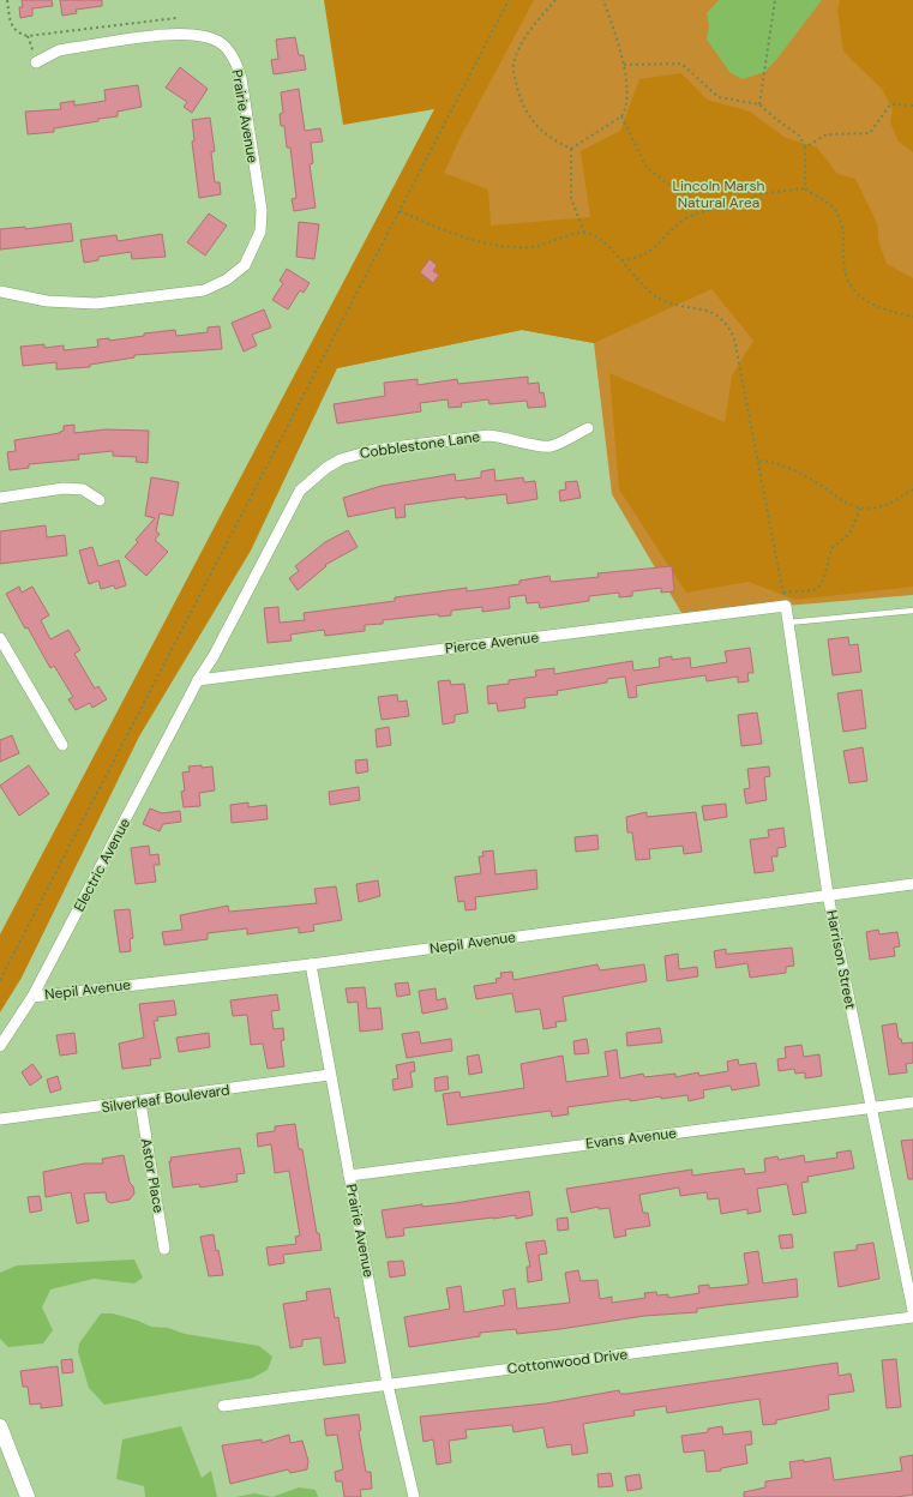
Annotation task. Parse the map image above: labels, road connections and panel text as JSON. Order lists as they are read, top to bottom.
{
  "streets": {
    "street": [
      "Prairie Avenue",
      "Cobblestone Lane",
      "Pierce Avenue",
      "Electric Avenue",
      "Nepil Avenue",
      "Harrison Street",
      "Silverleaf Boulevard",
      "Evans Avenue",
      "Astor Place",
      "Cottonwood Drive"
    ]
  },
  "crossings": [
    ["Prairie Avenue", "Nepil Avenue"],
    ["Prairie Avenue", "Silverleaf Boulevard"],
    ["Prairie Avenue", "Evans Avenue"],
    ["Prairie Avenue", "Cottonwood Drive"],
    ["Cobblestone Lane", "Pierce Avenue"],
    ["Cobblestone Lane", "Electric Avenue"],
    ["Pierce Avenue", "Electric Avenue"],
    ["Pierce Avenue", "Harrison Street"],
    ["Electric Avenue", "Nepil Avenue"],
    ["Nepil Avenue", "Harrison Street"],
    ["Harrison Street", "Evans Avenue"],
    ["Silverleaf Boulevard", "Astor Place"]
  ],
  "parks": ["Lincoln Marsh Natural Area"]
}
